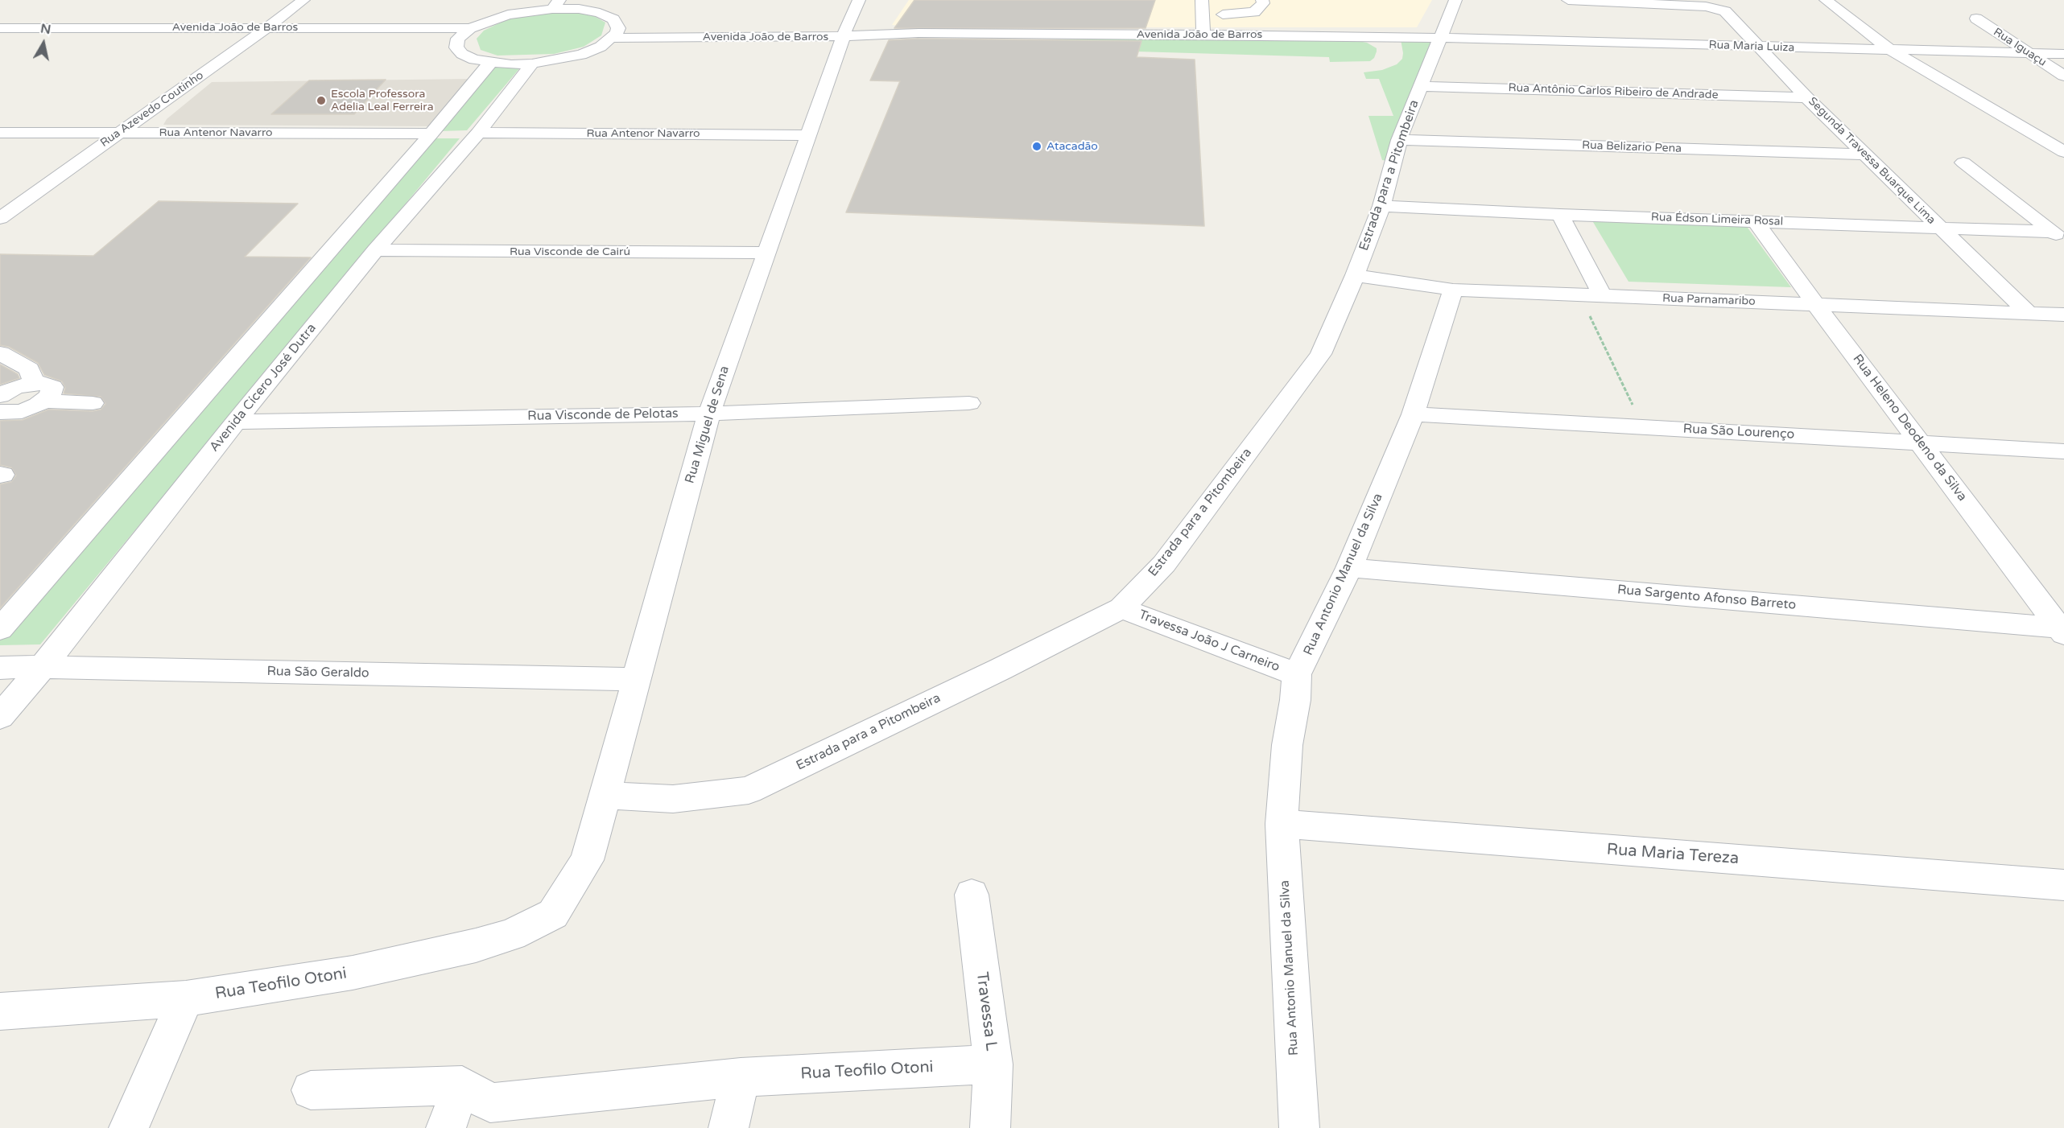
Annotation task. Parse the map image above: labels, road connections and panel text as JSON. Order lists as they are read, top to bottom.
{
  "streets": {
    "street": [
      "Avenida João de Barros",
      "Rua Maria Luiza",
      "Rua Iguaçu",
      "Rua Antônio Carlos Ribeiro de Andrade",
      "Rua Azevedo Coutinho",
      "Rua Antenor Navarro",
      "Rua Belizario Pena",
      "Segunda Travessa Buarque Lima",
      "Estrada para a Pitombeira",
      "Rua Édson Limeira Rosal",
      "Rua Visconde de Cairú",
      "Rua Parnamaribo",
      "Avenida Cícero José Dutra",
      "Rua Visconde de Pelotas",
      "Rua Miguel de Sena",
      "Rua Heleno Deodeno da Silva",
      "Rua São Lourenço",
      "Rua Antonio Manuel da Silva",
      "Rua Sargento Afonso Barreto",
      "Travessa João J Carneiro",
      "Rua São Geraldo",
      "Rua Maria Tereza",
      "Rua Teofilo Otoni",
      "Travessa L"
    ]
  },
  "crossings": [
    ["Avenida João de Barros", "Rua Maria Luiza"],
    ["Avenida João de Barros", "Rua Azevedo Coutinho"],
    ["Avenida João de Barros", "Estrada para a Pitombeira"],
    ["Avenida João de Barros", "Rua Miguel de Sena"],
    ["Rua Maria Luiza", "Rua Iguaçu"],
    ["Rua Maria Luiza", "Segunda Travessa Buarque Lima"],
    ["Rua Maria Luiza", "Estrada para a Pitombeira"],
    ["Rua Antônio Carlos Ribeiro de Andrade", "Segunda Travessa Buarque Lima"],
    ["Rua Antônio Carlos Ribeiro de Andrade", "Estrada para a Pitombeira"],
    ["Rua Azevedo Coutinho", "Rua Antenor Navarro"],
    ["Rua Antenor Navarro", "Avenida Cícero José Dutra"],
    ["Rua Antenor Navarro", "Rua Miguel de Sena"],
    ["Rua Belizario Pena", "Segunda Travessa Buarque Lima"],
    ["Rua Belizario Pena", "Estrada para a Pitombeira"],
    ["Segunda Travessa Buarque Lima", "Rua Édson Limeira Rosal"],
    ["Segunda Travessa Buarque Lima", "Rua Parnamaribo"],
    ["Estrada para a Pitombeira", "Rua Édson Limeira Rosal"],
    ["Estrada para a Pitombeira", "Rua Parnamaribo"],
    ["Estrada para a Pitombeira", "Rua Miguel de Sena"],
    ["Estrada para a Pitombeira", "Travessa João J Carneiro"],
    ["Rua Édson Limeira Rosal", "Rua Heleno Deodeno da Silva"],
    ["Rua Visconde de Cairú", "Avenida Cícero José Dutra"],
    ["Rua Visconde de Cairú", "Rua Miguel de Sena"],
    ["Rua Parnamaribo", "Rua Heleno Deodeno da Silva"],
    ["Rua Parnamaribo", "Rua Antonio Manuel da Silva"],
    ["Avenida Cícero José Dutra", "Rua Visconde de Pelotas"],
    ["Avenida Cícero José Dutra", "Rua São Geraldo"],
    ["Rua Visconde de Pelotas", "Rua Miguel de Sena"],
    ["Rua Miguel de Sena", "Rua São Geraldo"],
    ["Rua Miguel de Sena", "Rua Teofilo Otoni"],
    ["Rua Heleno Deodeno da Silva", "Rua São Lourenço"],
    ["Rua Heleno Deodeno da Silva", "Rua Sargento Afonso Barreto"],
    ["Rua São Lourenço", "Rua Antonio Manuel da Silva"],
    ["Rua Antonio Manuel da Silva", "Rua Sargento Afonso Barreto"],
    ["Rua Antonio Manuel da Silva", "Travessa João J Carneiro"],
    ["Rua Antonio Manuel da Silva", "Rua Maria Tereza"],
    ["Rua Teofilo Otoni", "Travessa L"]
  ],
  "places": ["Escola Professora Adelia Leal Ferreira", "Atacadão"],
  "north": "top"
}
